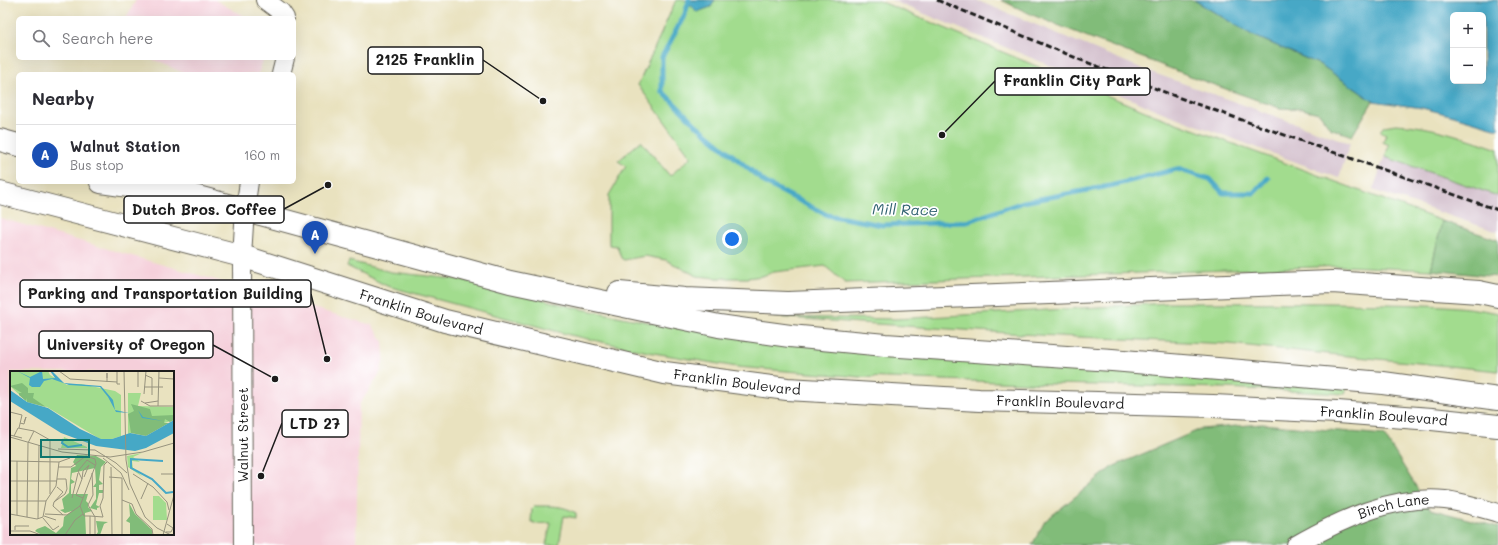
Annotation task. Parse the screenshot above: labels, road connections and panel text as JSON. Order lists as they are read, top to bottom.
{
  "streets": {
    "main road": ["Franklin Boulevard"],
    "street": ["Walnut Street", "Birch Lane"]
  },
  "crossings": [
    ["Franklin Boulevard", "Walnut Street"]
  ],
  "water": ["Mill Race"],
  "places": [
    "2125 Franklin",
    "Franklin City Park",
    "Dutch Bros. Coffee",
    "Parking and Transportation Building",
    "University of Oregon",
    "LTD 27"
  ],
  "page": {
    "map_buttons": ["+", "−"],
    "search": "Search here",
    "heading": "Nearby",
    "list": [
      {
        "mark": "A",
        "name": "Walnut Station",
        "note": "Bus stop",
        "value": "160 m"
      }
    ],
    "pins": "A"
  }
}
